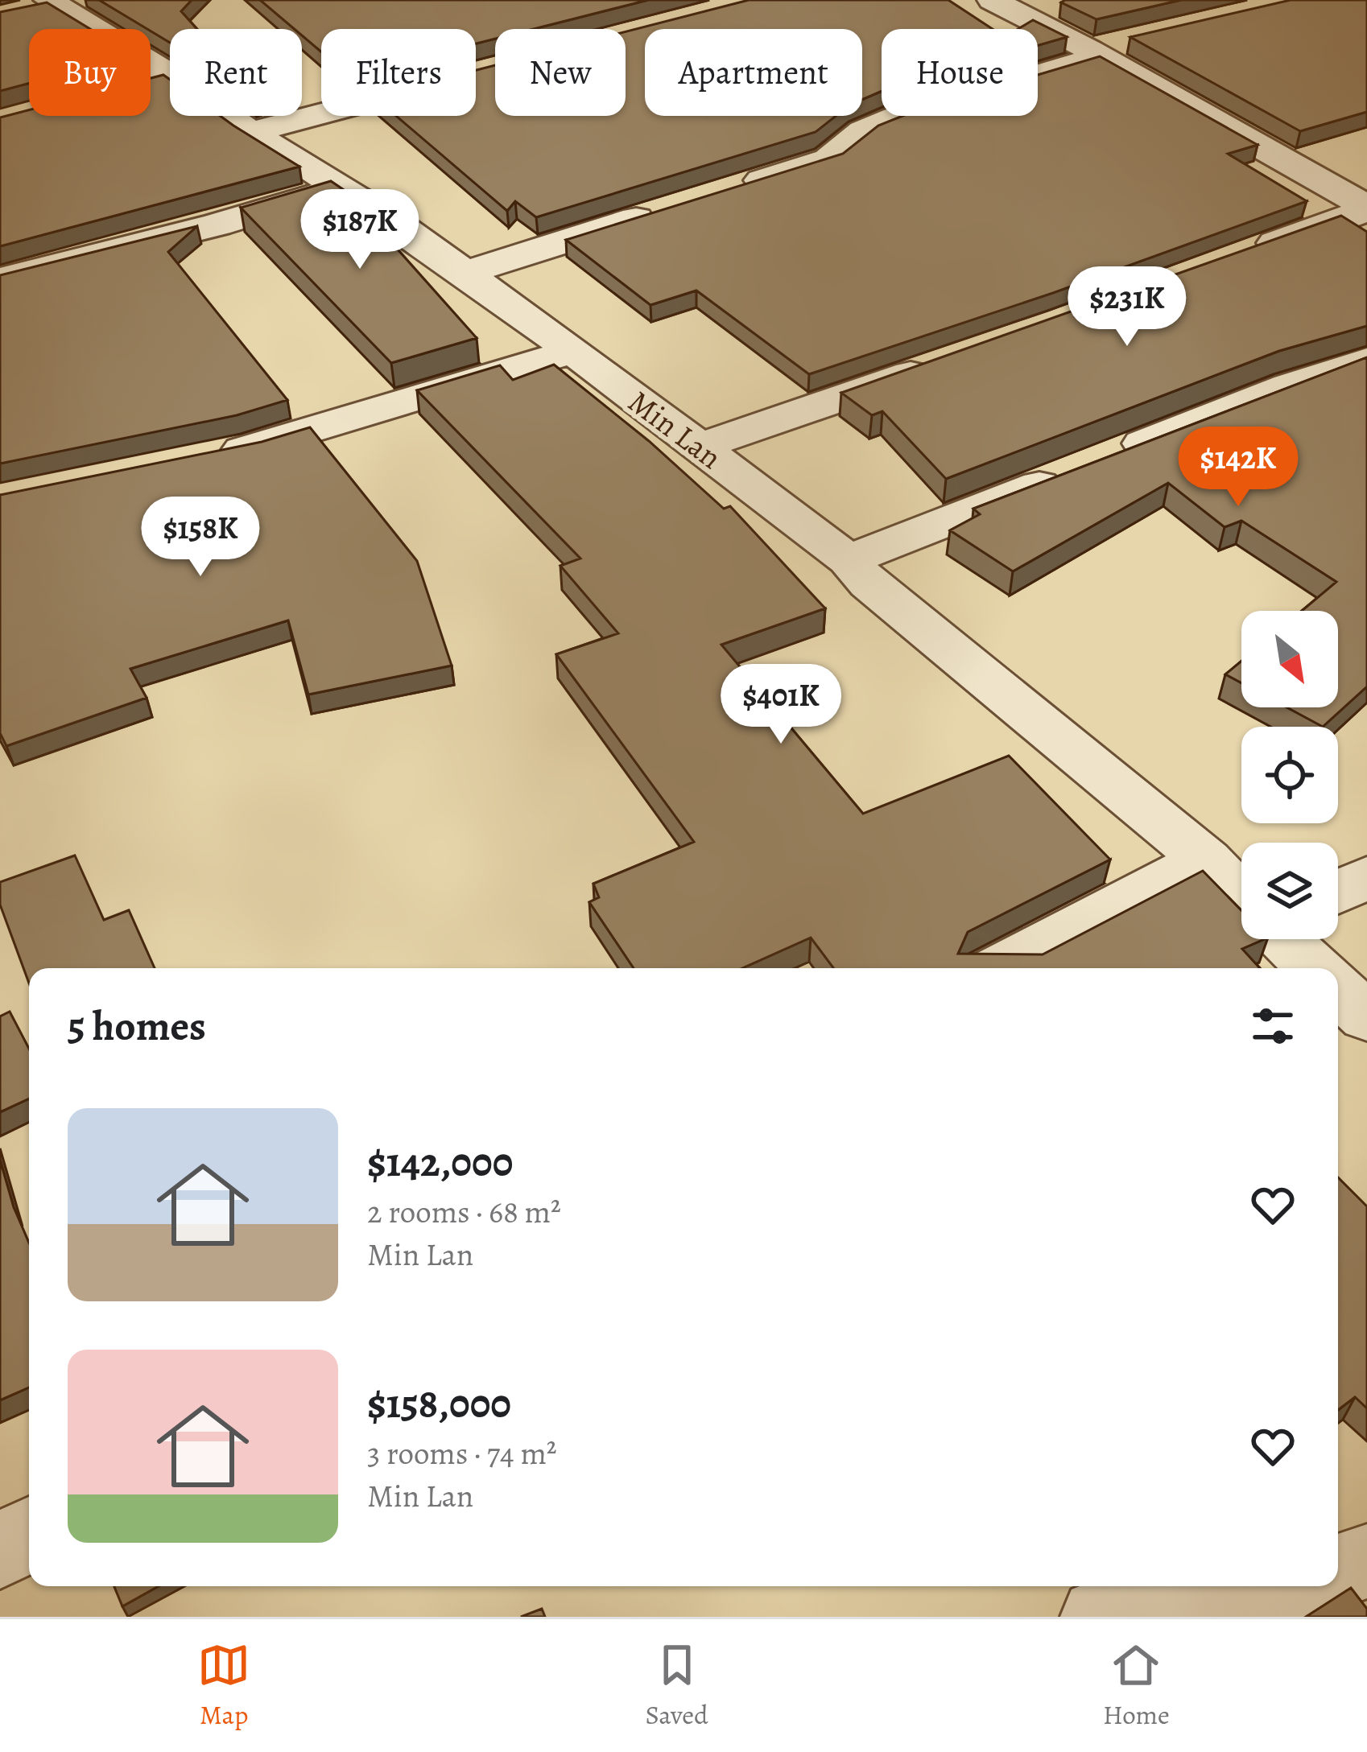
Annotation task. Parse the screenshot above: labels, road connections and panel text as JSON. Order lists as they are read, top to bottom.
{
  "streets": {
    "street": ["Min Lan"]
  },
  "north": "bottom right",
  "page": {
    "chip": [
      "Buy",
      "Rent",
      "Filters",
      "New",
      "Apartment",
      "House"
    ],
    "price": [
      "$187K",
      "$231K",
      "$142K",
      "$158K",
      "$401K"
    ],
    "heading": "5 homes",
    "list": [
      {
        "name": "$142,000",
        "note": "2 rooms · 68 m² · Min Lan"
      },
      {
        "name": "$158,000",
        "note": "3 rooms · 74 m² · Min Lan"
      }
    ],
    "tabs": ["Map", "Saved", "Home"]
  }
}
